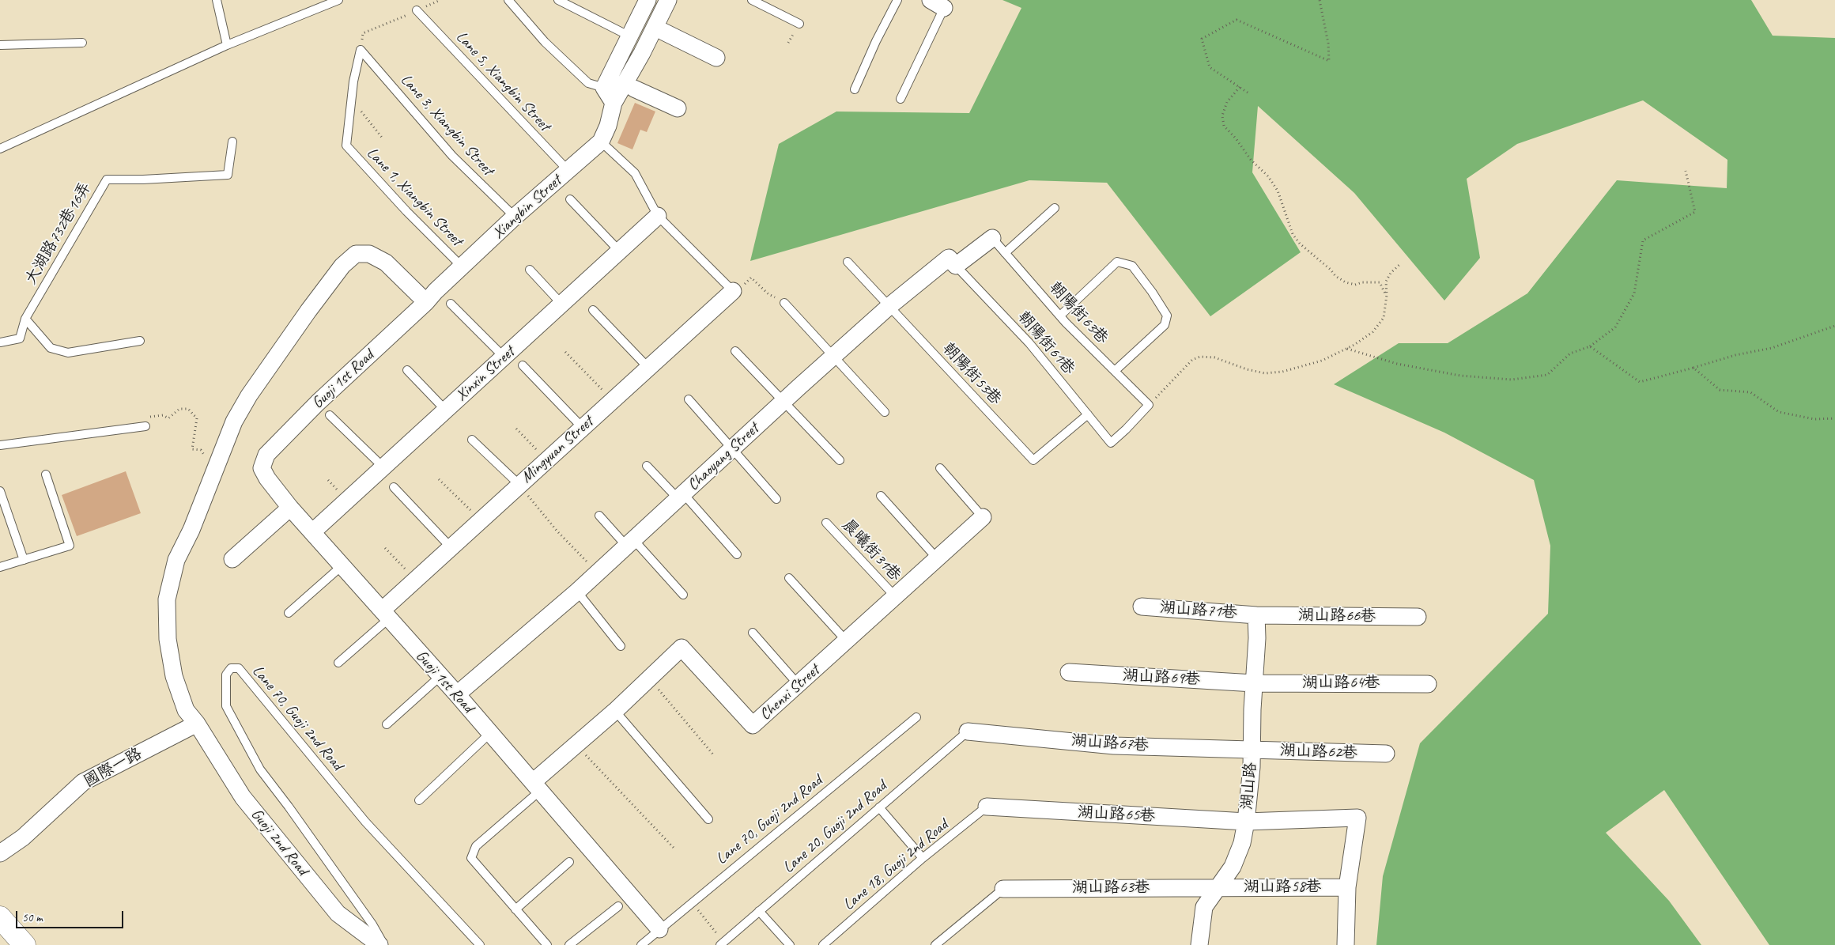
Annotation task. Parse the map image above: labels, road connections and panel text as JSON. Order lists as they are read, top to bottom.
{
  "streets": {
    "street": [
      "Xiangbin Street",
      "Xinxin Street",
      "Guoji 1st Road",
      "Mingyuan Street",
      "Chaoyang Street",
      "湖山路71巷",
      "湖山路66巷",
      "湖山路69巷",
      "湖山路64巷",
      "Chenxi Street",
      "湖山路67巷",
      "湖山路62巷",
      "國際一路",
      "湖山路",
      "湖山路65巷",
      "Guoji 2nd Road",
      "湖山路58巷",
      "湖山路63巷"
    ],
    "lane": [
      "Lane 5, Xiangbin Street",
      "Lane 3, Xiangbin Street",
      "Lane 1, Xiangbin Street",
      "大湖路732巷16弄",
      "朝陽街63巷",
      "朝陽街61巷",
      "朝陽街53巷",
      "晨曦街31巷",
      "Lane 70, Guoji 2nd Road",
      "Lane 20, Guoji 2nd Road",
      "Lane 18, Guoji 2nd Road"
    ]
  },
  "crossings": [
    ["Lane 5, Xiangbin Street", "Xiangbin Street"],
    ["Lane 3, Xiangbin Street", "Xiangbin Street"],
    ["Lane 1, Xiangbin Street", "Xiangbin Street"],
    ["Xiangbin Street", "Guoji 1st Road"],
    ["朝陽街63巷", "朝陽街61巷"],
    ["朝陽街61巷", "朝陽街53巷"],
    ["朝陽街61巷", "Chaoyang Street"],
    ["Xinxin Street", "Guoji 1st Road"],
    ["朝陽街53巷", "Chaoyang Street"],
    ["Guoji 1st Road", "Mingyuan Street"],
    ["Guoji 1st Road", "Chaoyang Street"],
    ["Guoji 1st Road", "Chenxi Street"],
    ["Guoji 1st Road", "Lane 70, Guoji 2nd Road"],
    ["晨曦街31巷", "Chenxi Street"],
    ["湖山路71巷", "湖山路66巷"],
    ["湖山路71巷", "湖山路"],
    ["湖山路66巷", "湖山路"],
    ["湖山路69巷", "湖山路64巷"],
    ["湖山路69巷", "湖山路"],
    ["湖山路64巷", "湖山路"],
    ["湖山路67巷", "湖山路62巷"],
    ["湖山路67巷", "湖山路"],
    ["湖山路67巷", "Lane 20, Guoji 2nd Road"],
    ["湖山路62巷", "湖山路"],
    ["國際一路", "Guoji 2nd Road"],
    ["湖山路", "湖山路65巷"],
    ["湖山路", "湖山路58巷"],
    ["湖山路", "湖山路63巷"],
    ["湖山路65巷", "Lane 18, Guoji 2nd Road"],
    ["湖山路65巷", "湖山路58巷"],
    ["湖山路58巷", "湖山路63巷"]
  ],
  "scale_bar": "50 m"
}
